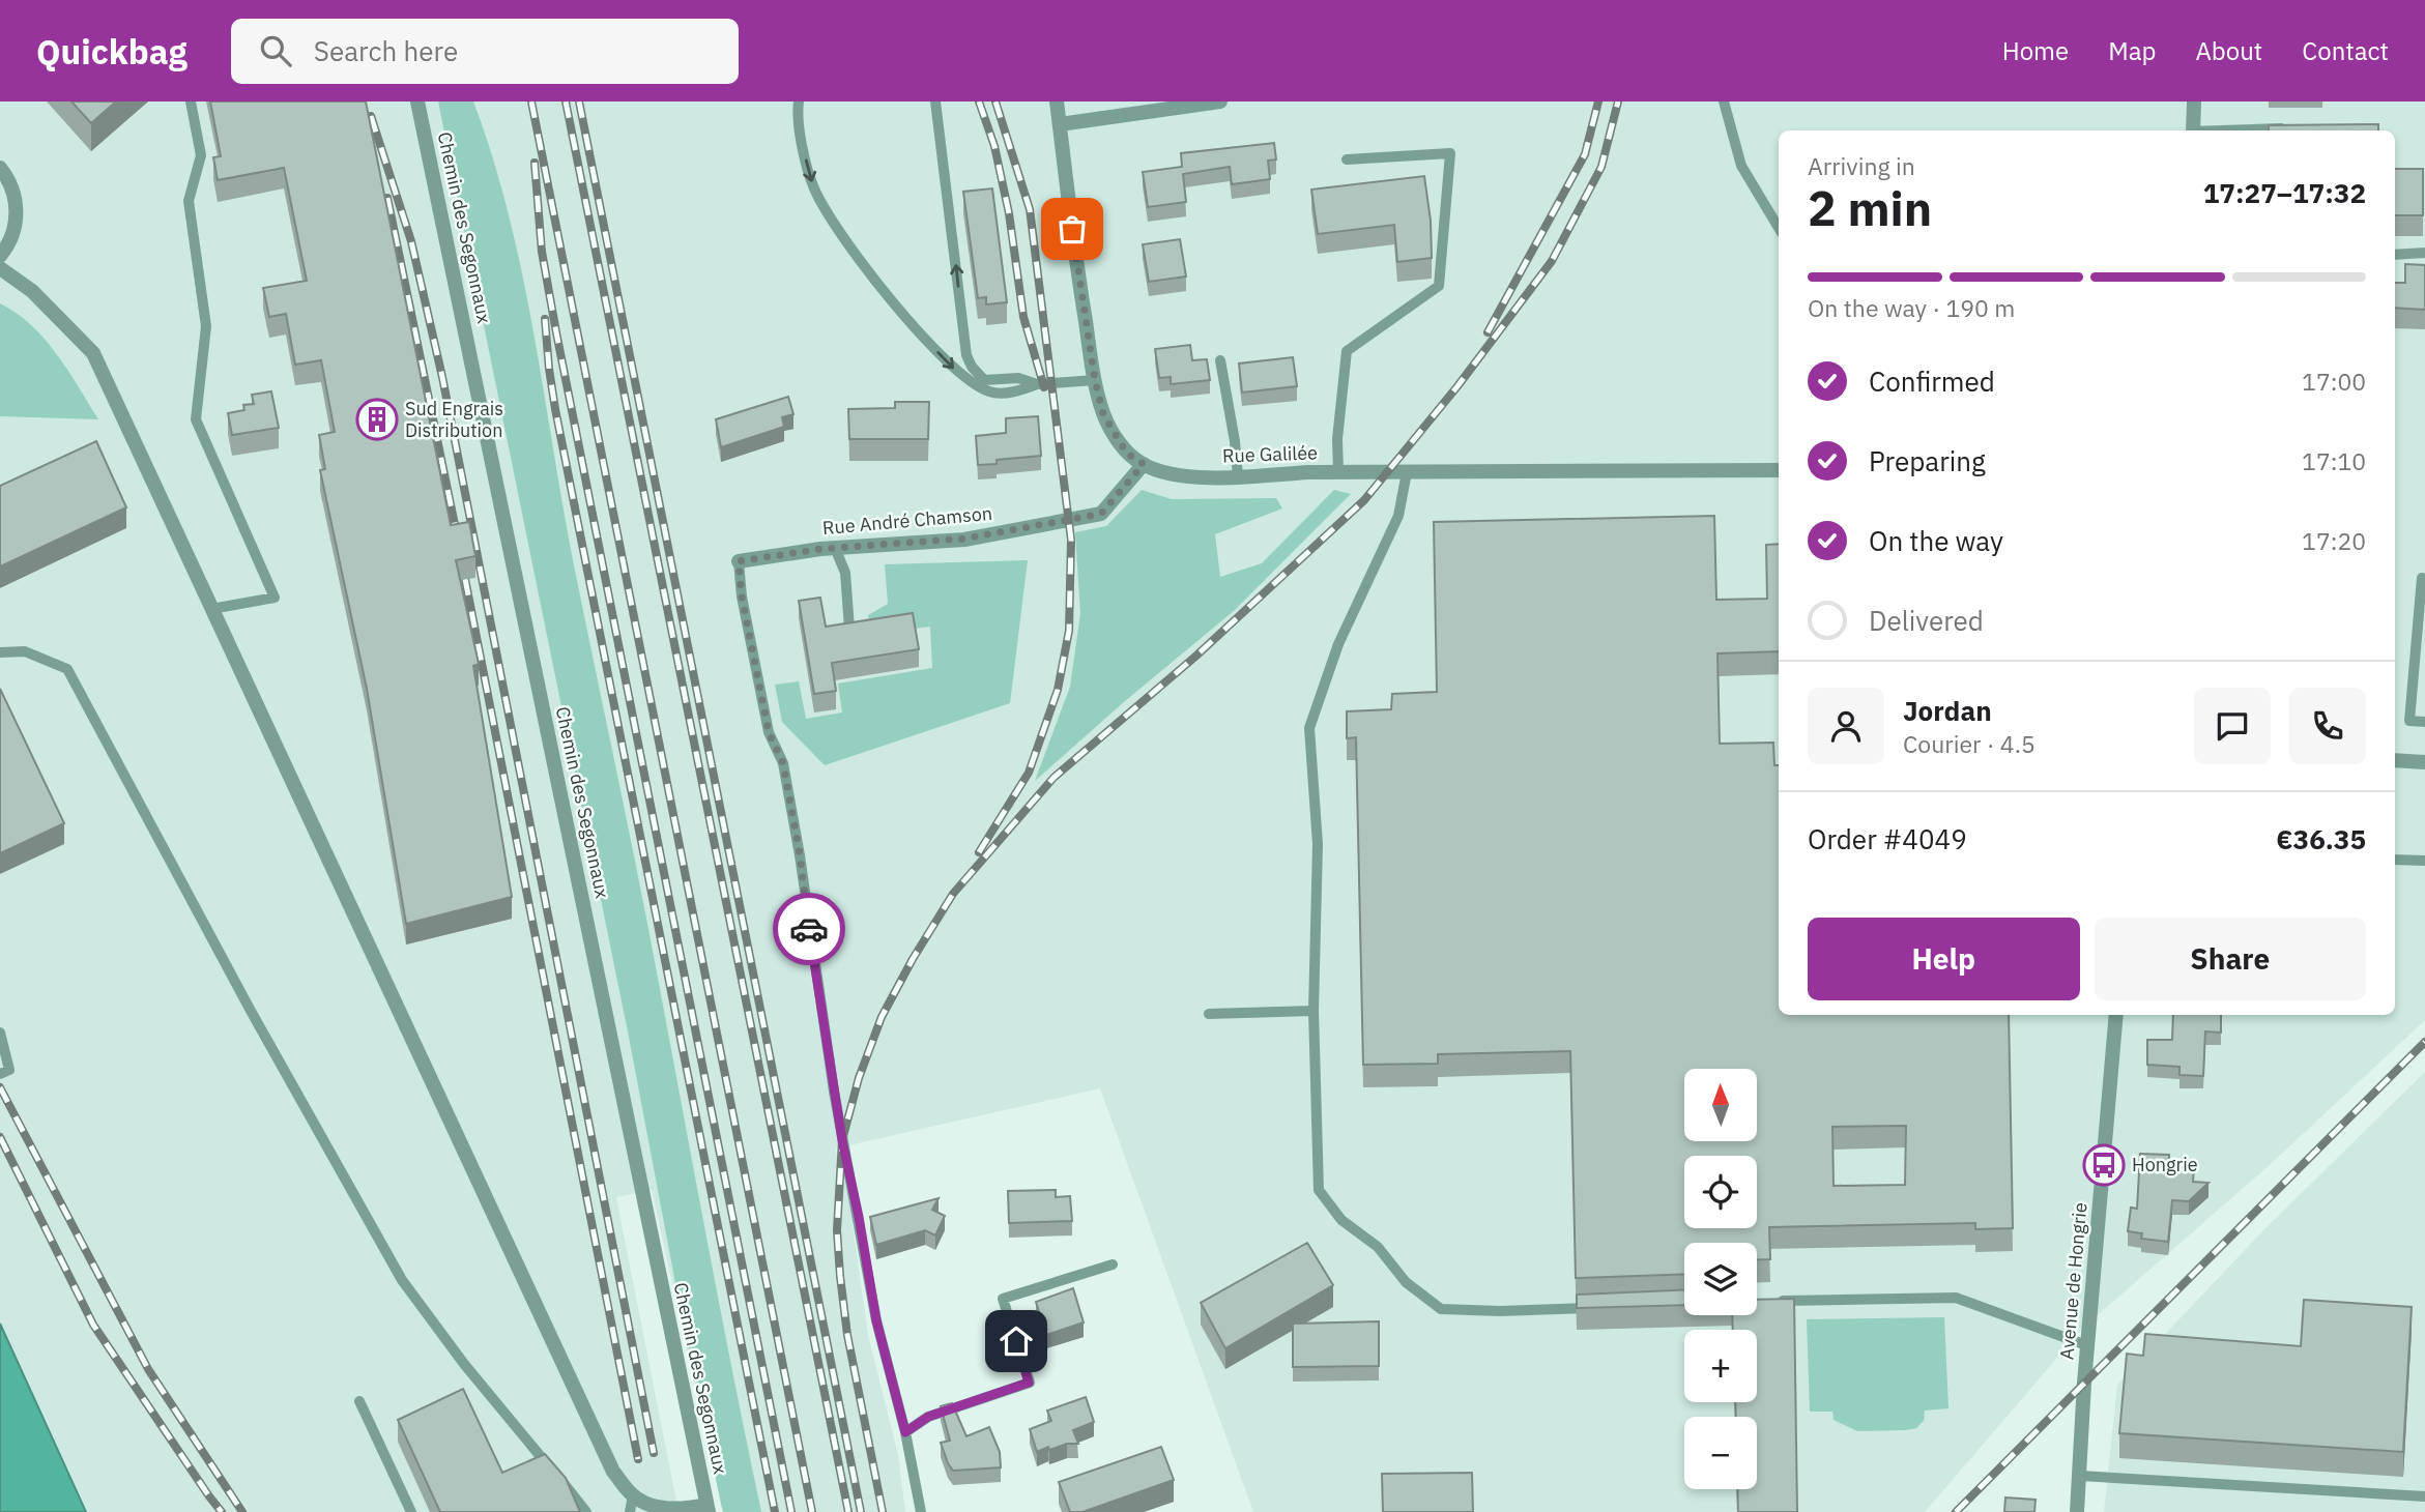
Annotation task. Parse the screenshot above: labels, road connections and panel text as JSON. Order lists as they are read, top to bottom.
{
  "streets": {
    "street": [
      "Chemin des Segonnaux",
      "Rue Galilée",
      "Rue André Chamson",
      "Avenue de Hongrie"
    ]
  },
  "crossings": [
    ["Rue Galilée", "Rue André Chamson"]
  ],
  "places": {
    "building": ["Sud Engrais Distribution"],
    "bus stop": ["Hongrie"]
  },
  "north": "top",
  "page": {
    "header": "Quickbag",
    "search": "Search here",
    "nav": [
      "Home",
      "Map",
      "About",
      "Contact"
    ],
    "heading": ["2 min", "Arriving in", "17:27–17:32"],
    "panel": [
      "Jordan",
      "Courier · 4.5",
      "Order #4049",
      "€36.35"
    ],
    "bar": "On the way · 190 m",
    "list": [
      ["Confirmed", "17:00"],
      ["Preparing", "17:10"],
      ["On the way", "17:20"],
      "Delivered"
    ],
    "buttons": ["Help", "Share"],
    "map_buttons": ["+", "−"]
  }
}
